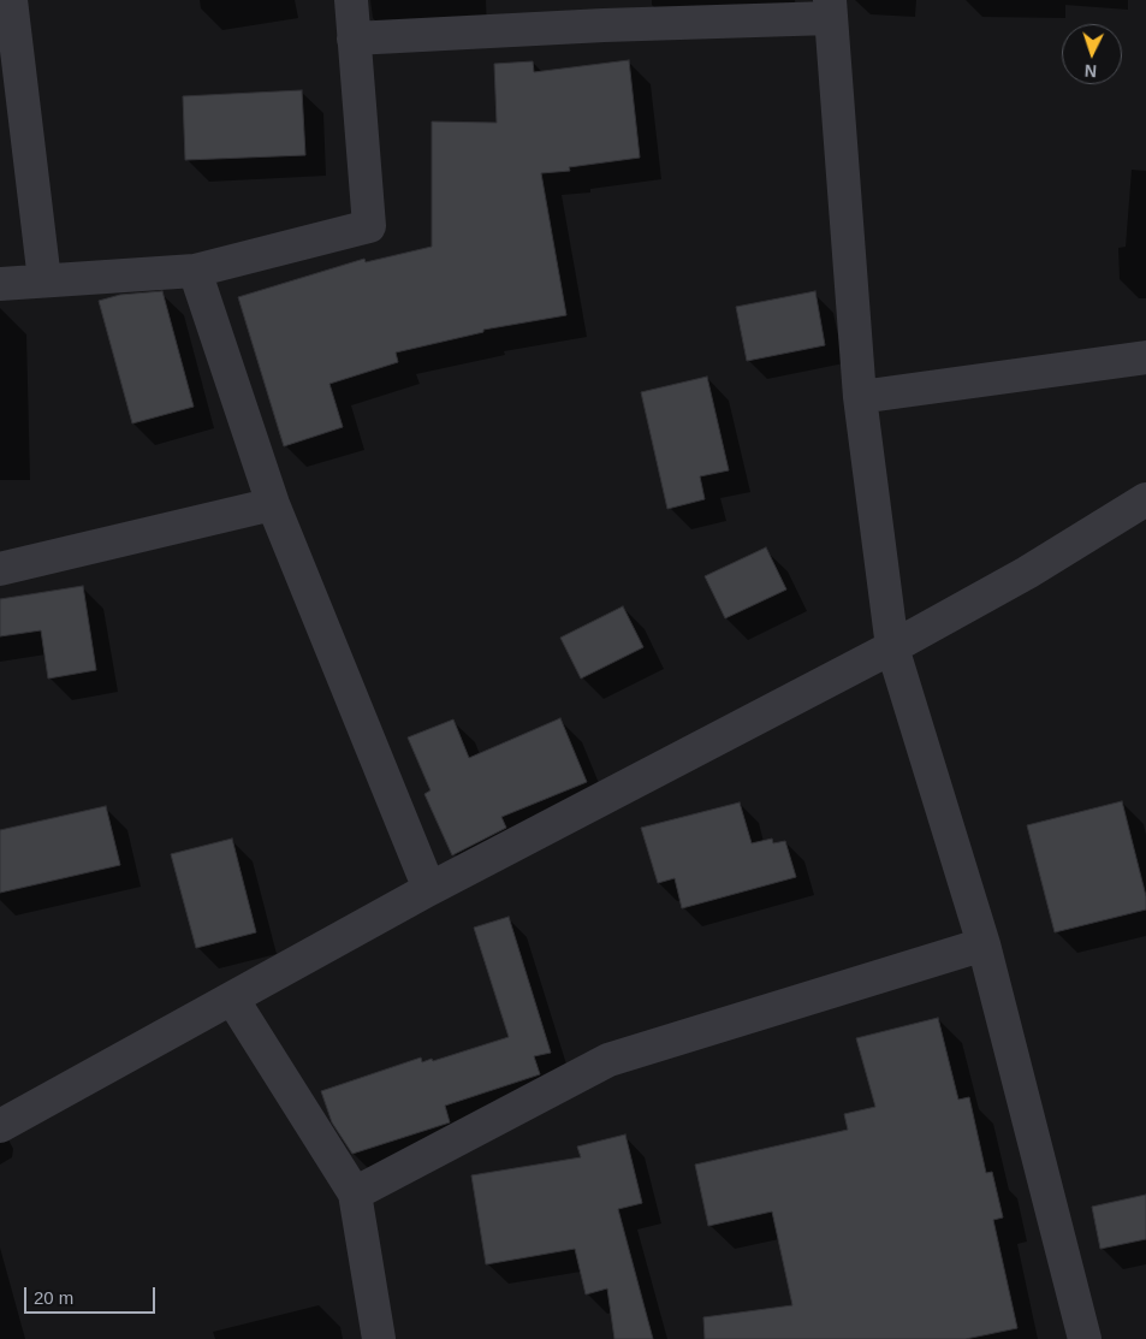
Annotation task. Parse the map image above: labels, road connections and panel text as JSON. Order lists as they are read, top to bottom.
{
  "scale_bar": "20 m",
  "north": "bottom"
}
